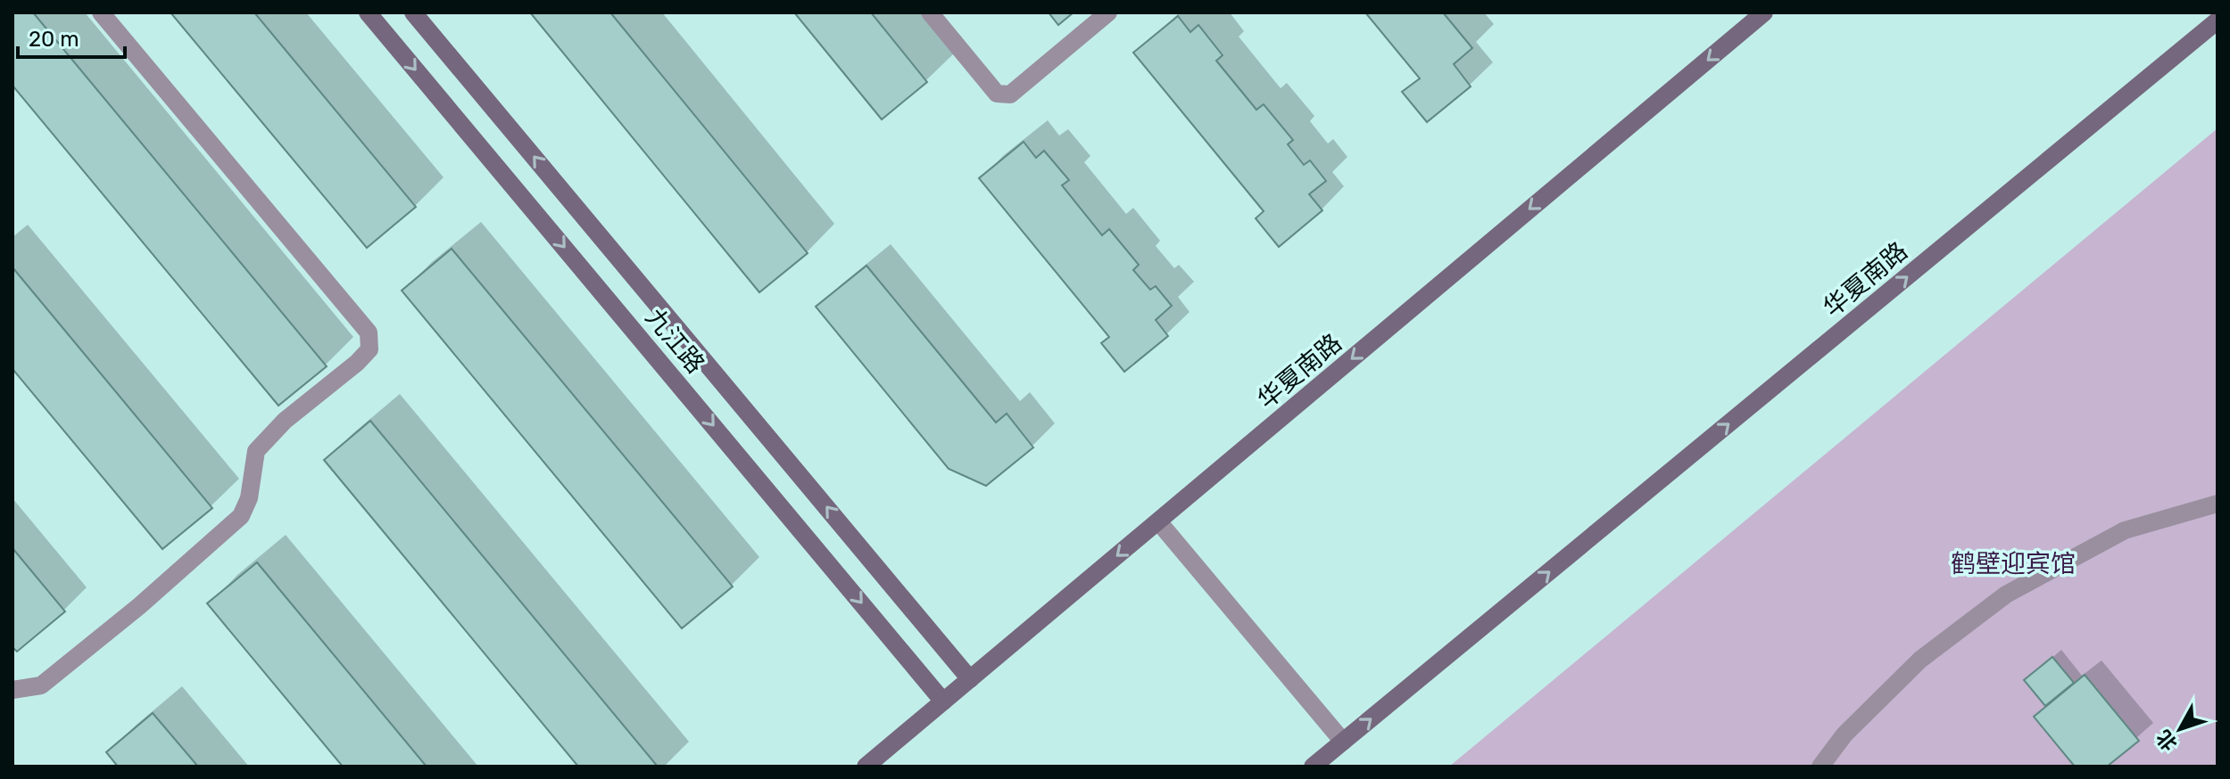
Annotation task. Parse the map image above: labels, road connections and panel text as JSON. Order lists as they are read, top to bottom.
{
  "streets": {
    "main road": ["华夏南路", "九江路"]
  },
  "crossings": [
    ["华夏南路", "九江路"]
  ],
  "parks": ["鹤壁迎宾馆"],
  "scale_bar": "20 m",
  "north": "bottom left"
}
